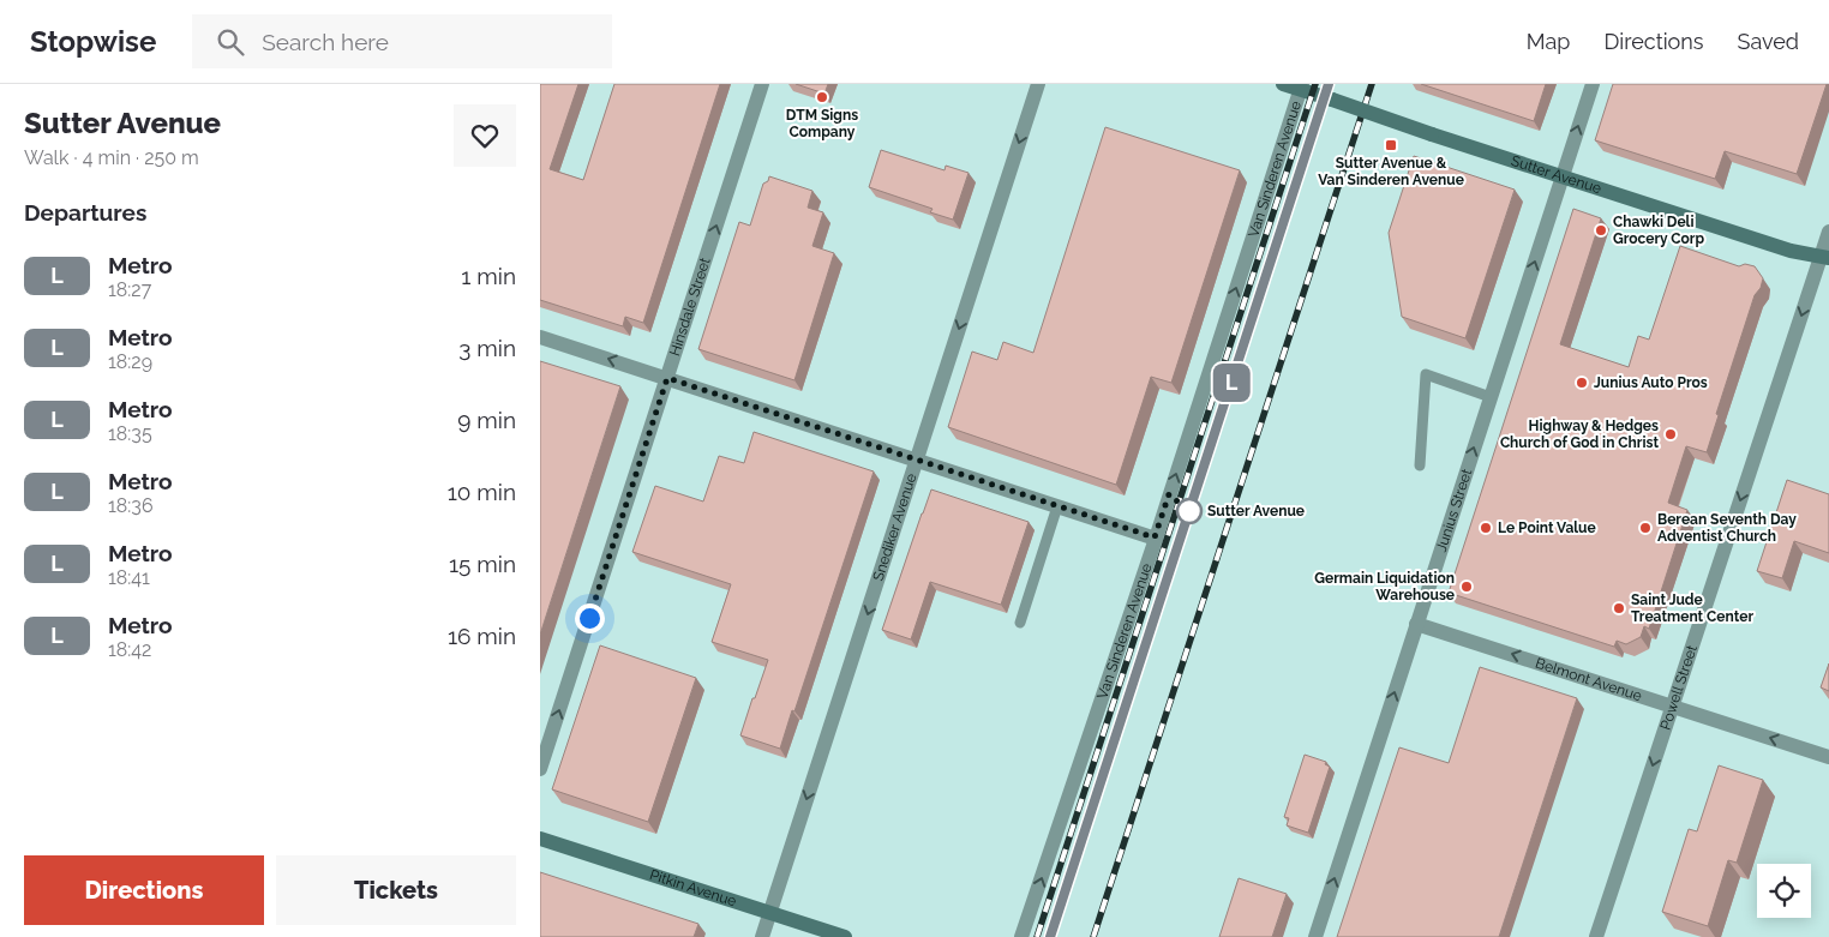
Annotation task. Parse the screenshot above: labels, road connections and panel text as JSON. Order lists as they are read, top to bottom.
{
  "streets": {
    "street": [
      "Van Sinderen Avenue",
      "Sutter Avenue",
      "Hinsdale Street",
      "Junius Street",
      "Snediker Avenue",
      "Belmont Avenue",
      "Powell Street",
      "Pitkin Avenue"
    ]
  },
  "crossings": [
    ["Van Sinderen Avenue", "Sutter Avenue"],
    ["Sutter Avenue", "Junius Street"],
    ["Sutter Avenue", "Powell Street"],
    ["Junius Street", "Belmont Avenue"],
    ["Snediker Avenue", "Pitkin Avenue"],
    ["Belmont Avenue", "Powell Street"]
  ],
  "one_way": [
    "Van Sinderen Avenue",
    "Hinsdale Street",
    "Junius Street",
    "Snediker Avenue",
    "Belmont Avenue",
    "Powell Street"
  ],
  "places": {
    "other": [
      "DTM Signs Company",
      "Chawki Deli Grocery Corp",
      "Junius Auto Pros",
      "Highway & Hedges Church of God in Christ",
      "Sutter Avenue",
      "Le Point Value",
      "Berean Seventh Day Adventist Church",
      "Germain Liquidation Warehouse",
      "Saint Jude Treatment Center"
    ],
    "transit": ["Sutter Avenue & Van Sinderen Avenue"]
  },
  "lines": ["metro line L"],
  "page": {
    "header": "Stopwise",
    "search": "Search here",
    "nav": ["Map", "Directions", "Saved"],
    "heading": [
      ["Sutter Avenue", "Walk · 4 min · 250 m"],
      "Departures"
    ],
    "on_map": "L",
    "list": [
      {
        "mark": "L",
        "name": "Metro",
        "note": "18:27",
        "value": "1 min"
      },
      {
        "mark": "L",
        "name": "Metro",
        "note": "18:29",
        "value": "3 min"
      },
      {
        "mark": "L",
        "name": "Metro",
        "note": "18:35",
        "value": "9 min"
      },
      {
        "mark": "L",
        "name": "Metro",
        "note": "18:36",
        "value": "10 min"
      },
      {
        "mark": "L",
        "name": "Metro",
        "note": "18:41",
        "value": "15 min"
      },
      {
        "mark": "L",
        "name": "Metro",
        "note": "18:42",
        "value": "16 min"
      }
    ],
    "buttons": ["Directions", "Tickets"]
  }
}
